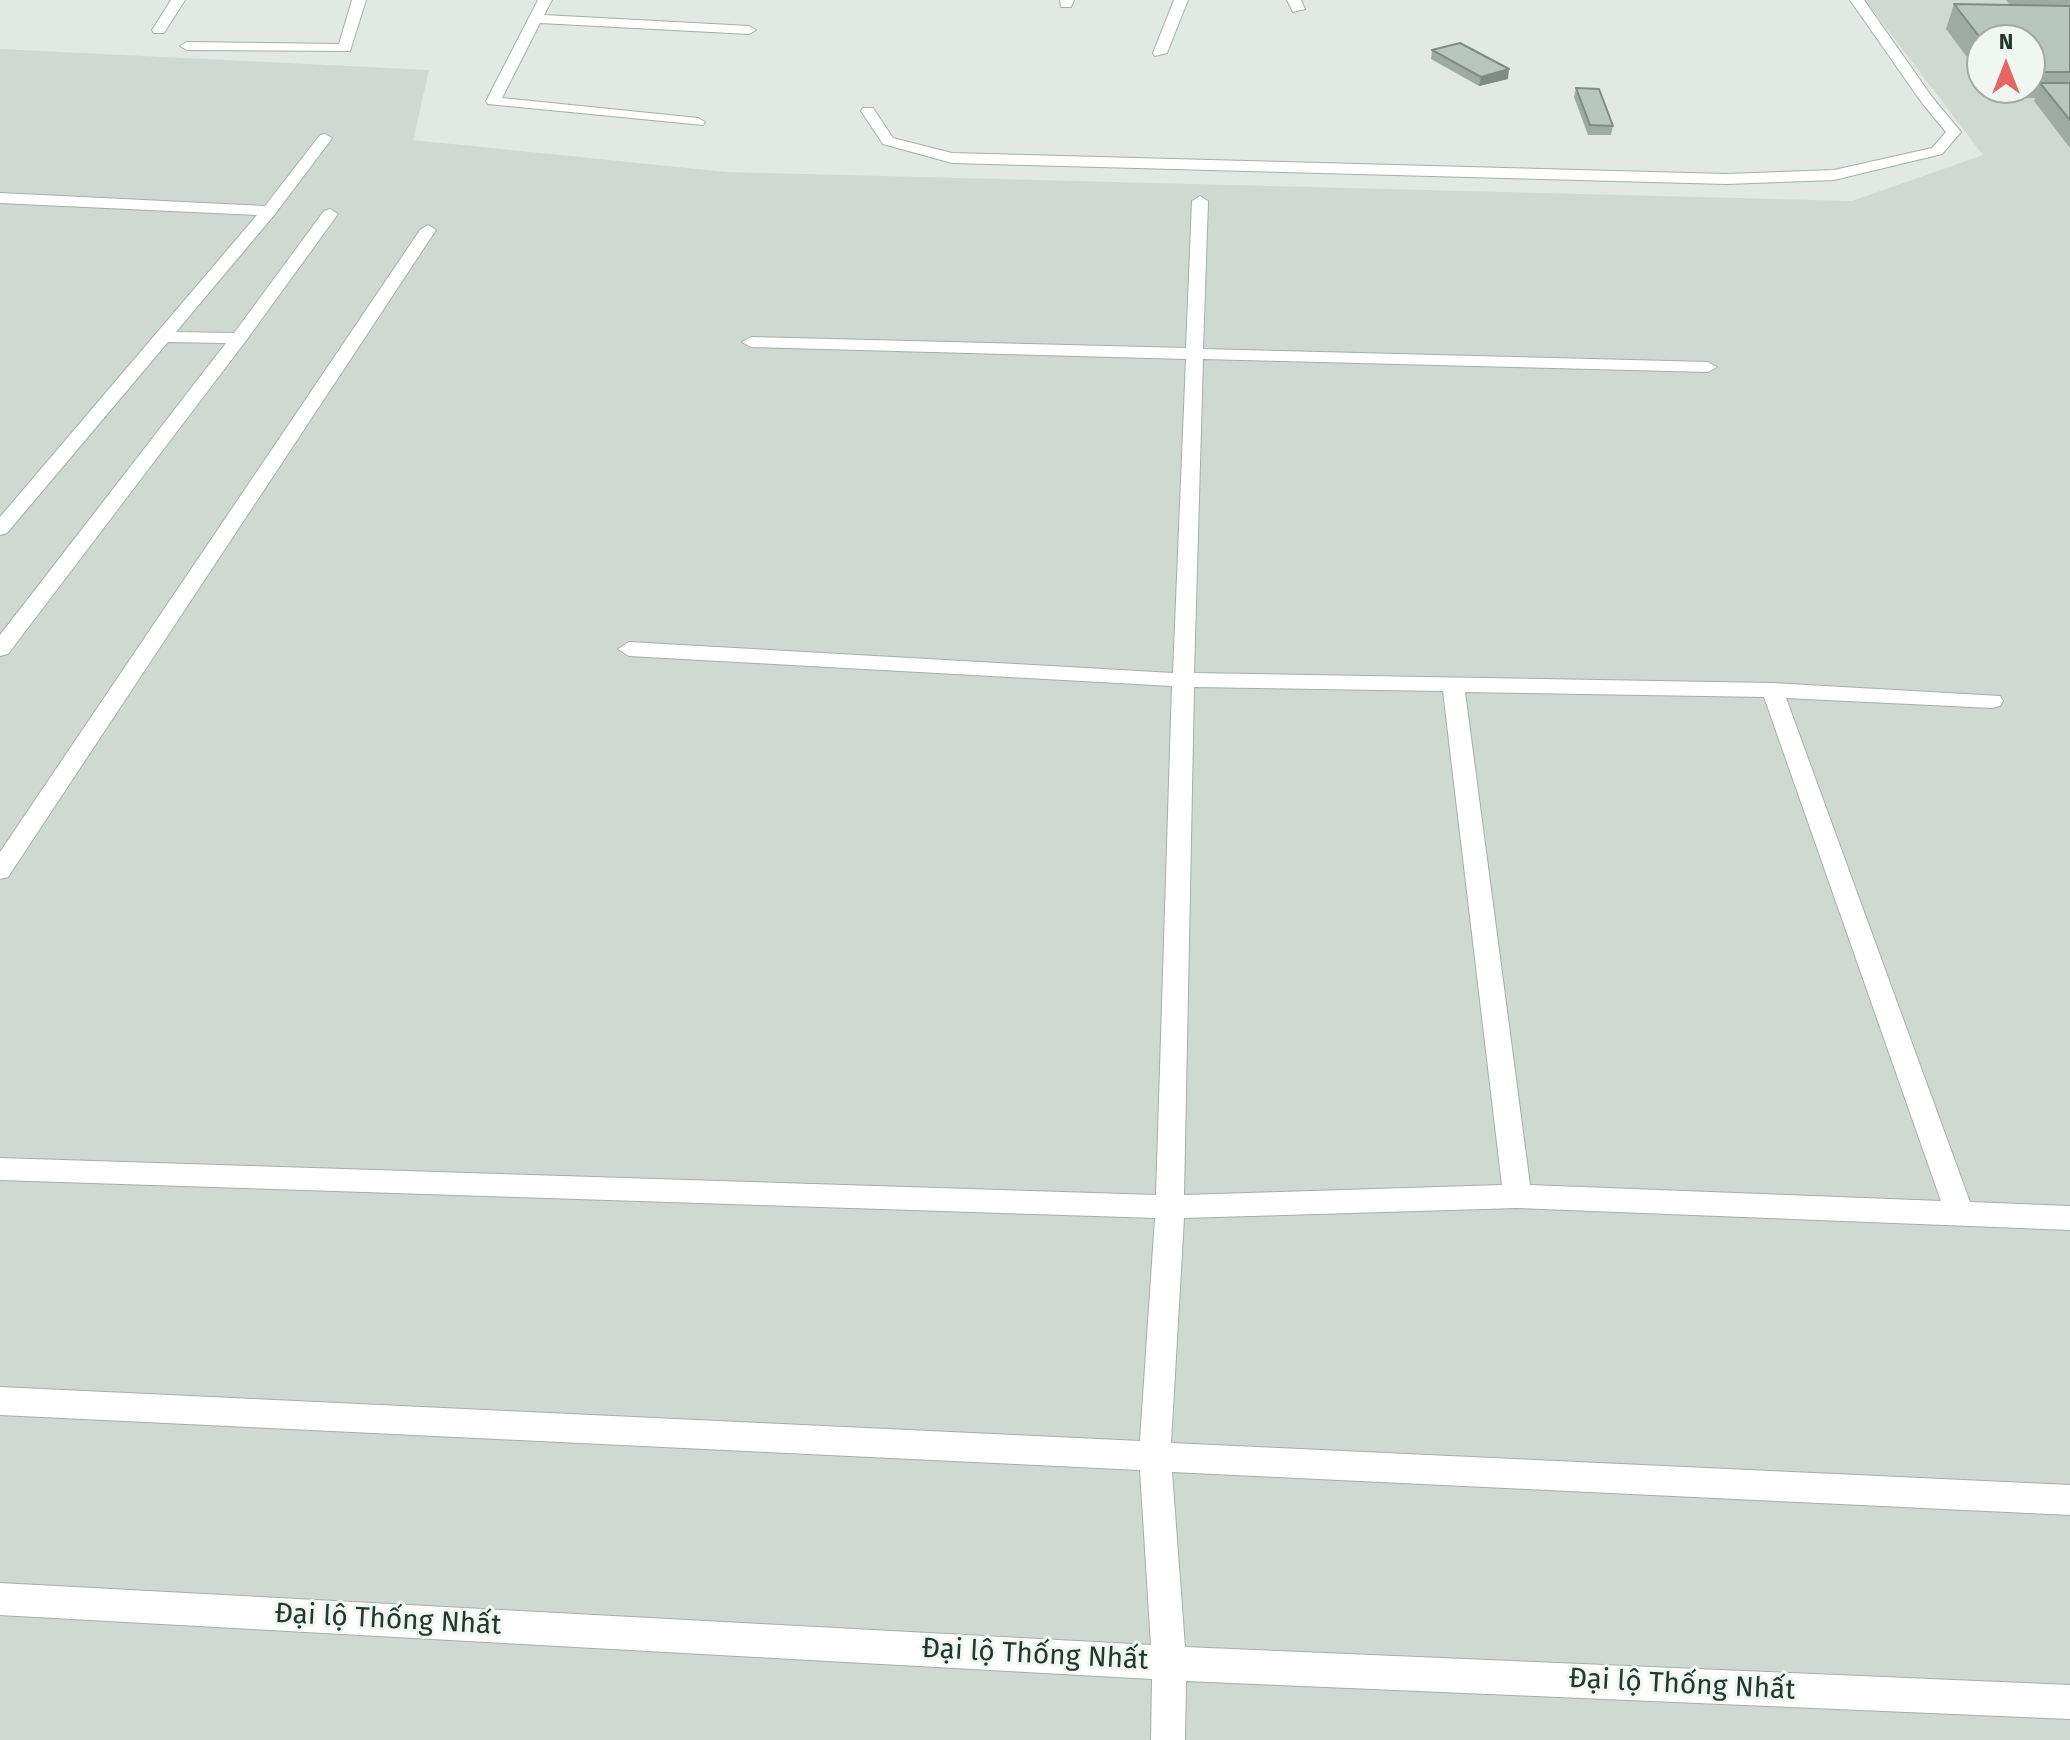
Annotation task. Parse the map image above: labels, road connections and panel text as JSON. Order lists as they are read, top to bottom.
{
  "streets": {
    "street": ["Đại lộ Thống Nhất"]
  },
  "north": "top"
}
